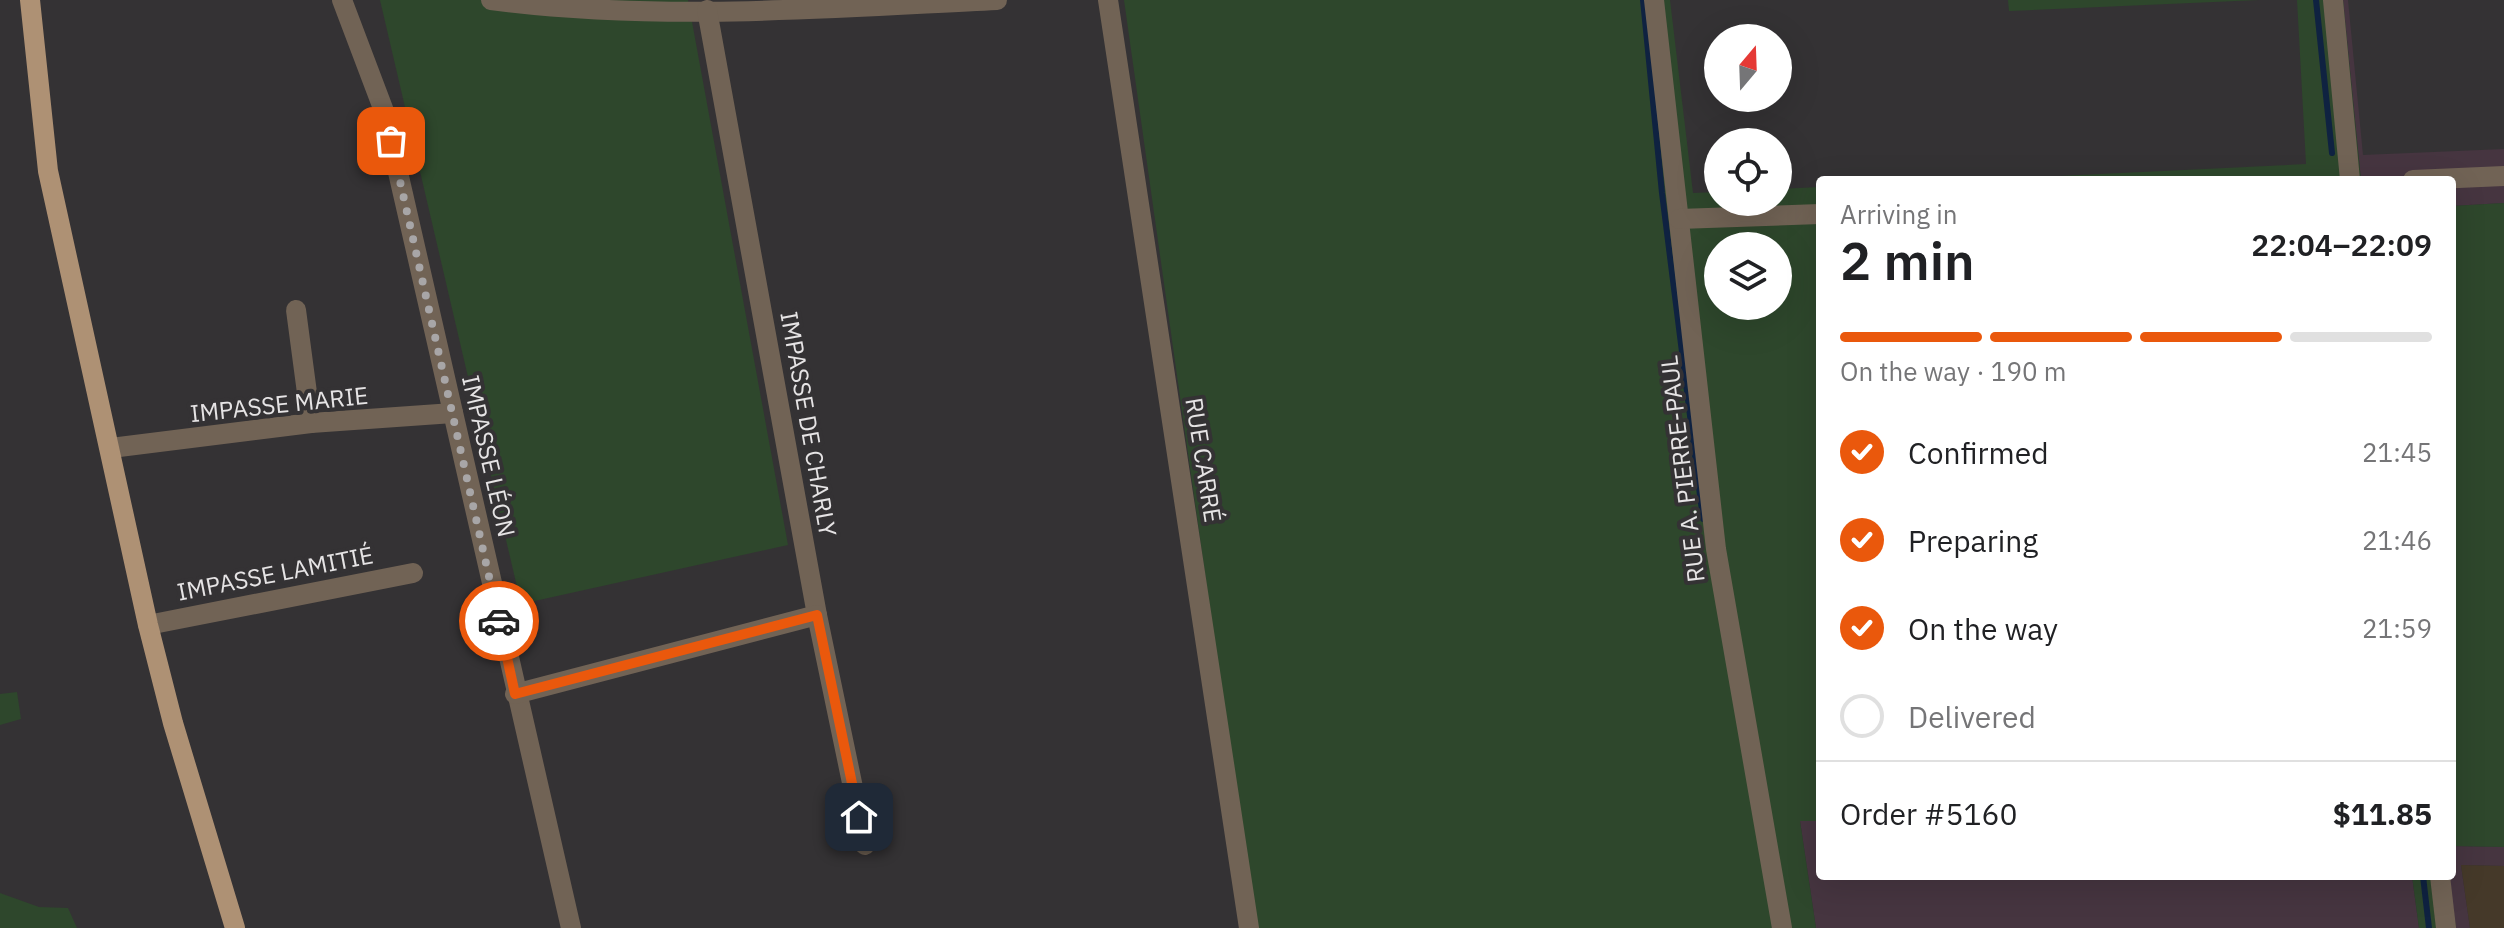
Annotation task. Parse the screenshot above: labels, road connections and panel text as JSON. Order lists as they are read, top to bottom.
{
  "streets": {
    "street": [
      "IMPASSE MARIE",
      "IMPASSE DE CHARLY",
      "IMPASSE LÉON",
      "RUE CARRÉ",
      "RUE A. PIERRE-PAUL",
      "IMPASSE LAMITIÉ"
    ]
  },
  "crossings": [
    ["IMPASSE MARIE", "IMPASSE LÉON"]
  ],
  "north": "top",
  "page": {
    "heading": ["2 min", "Arriving in", "22:04–22:09"],
    "panel": ["Order #5160", "$11.85"],
    "bar": "On the way · 190 m",
    "list": [
      ["Confirmed", "21:45"],
      ["Preparing", "21:46"],
      ["On the way", "21:59"],
      "Delivered"
    ]
  }
}
